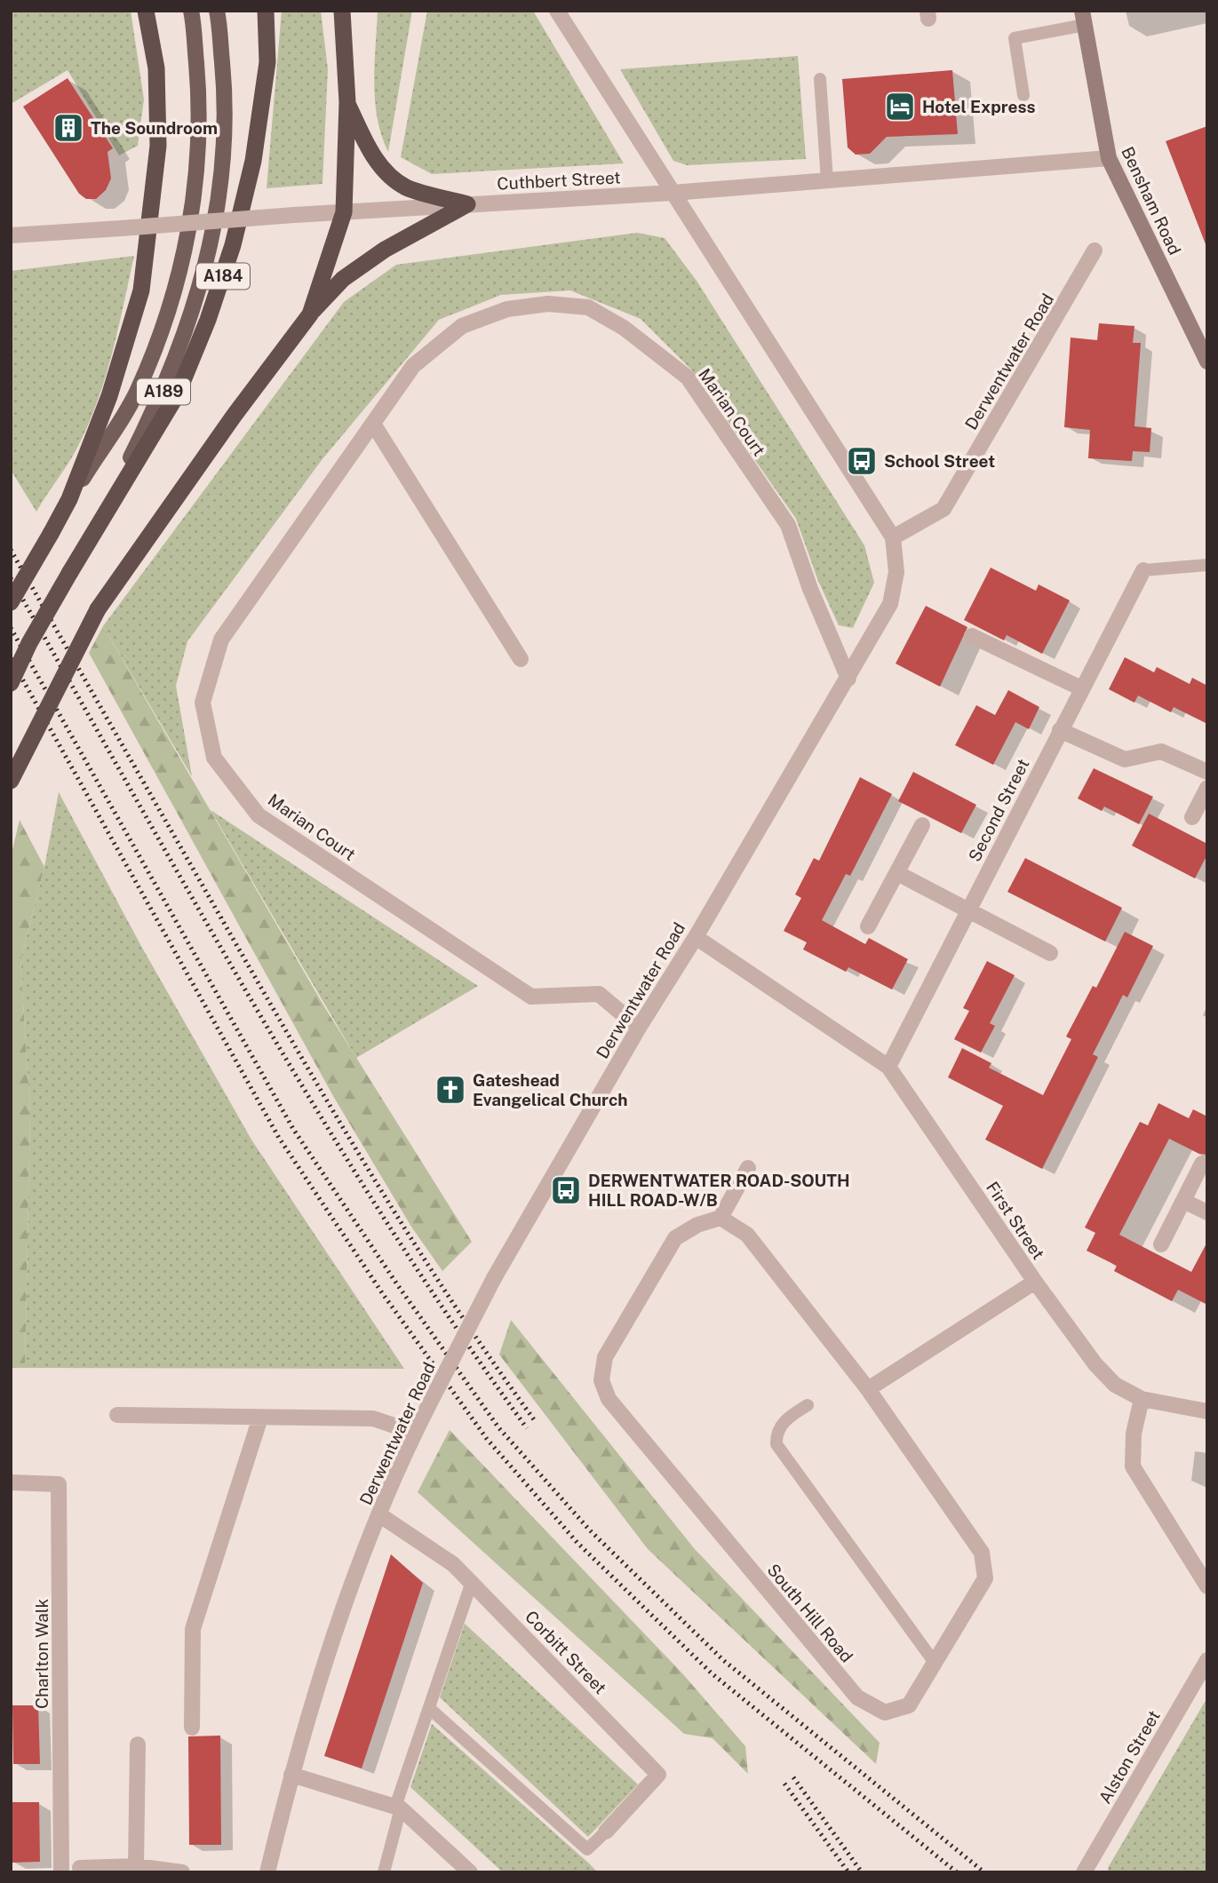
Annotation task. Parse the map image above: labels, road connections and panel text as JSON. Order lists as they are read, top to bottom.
{
  "streets": {
    "highway": ["A184"],
    "main road": ["Bensham Road", "A189"],
    "street": [
      "Cuthbert Street",
      "Derwentwater Road",
      "Marian Court",
      "Second Street",
      "First Street",
      "South Hill Road",
      "Corbitt Street",
      "Charlton Walk",
      "Alston Street"
    ]
  },
  "crossings": [
    ["Cuthbert Street", "Bensham Road"],
    ["A184", "A189"],
    ["Derwentwater Road", "Marian Court"],
    ["Derwentwater Road", "First Street"],
    ["Derwentwater Road", "Corbitt Street"],
    ["Second Street", "First Street"]
  ],
  "places": {
    "hotel": ["Hotel Express"],
    "building": ["The Soundroom"],
    "bus stop": ["School Street", "DERWENTWATER ROAD-SOUTH HILL ROAD-W/B"],
    "church": ["Gateshead Evangelical Church"]
  }
}
